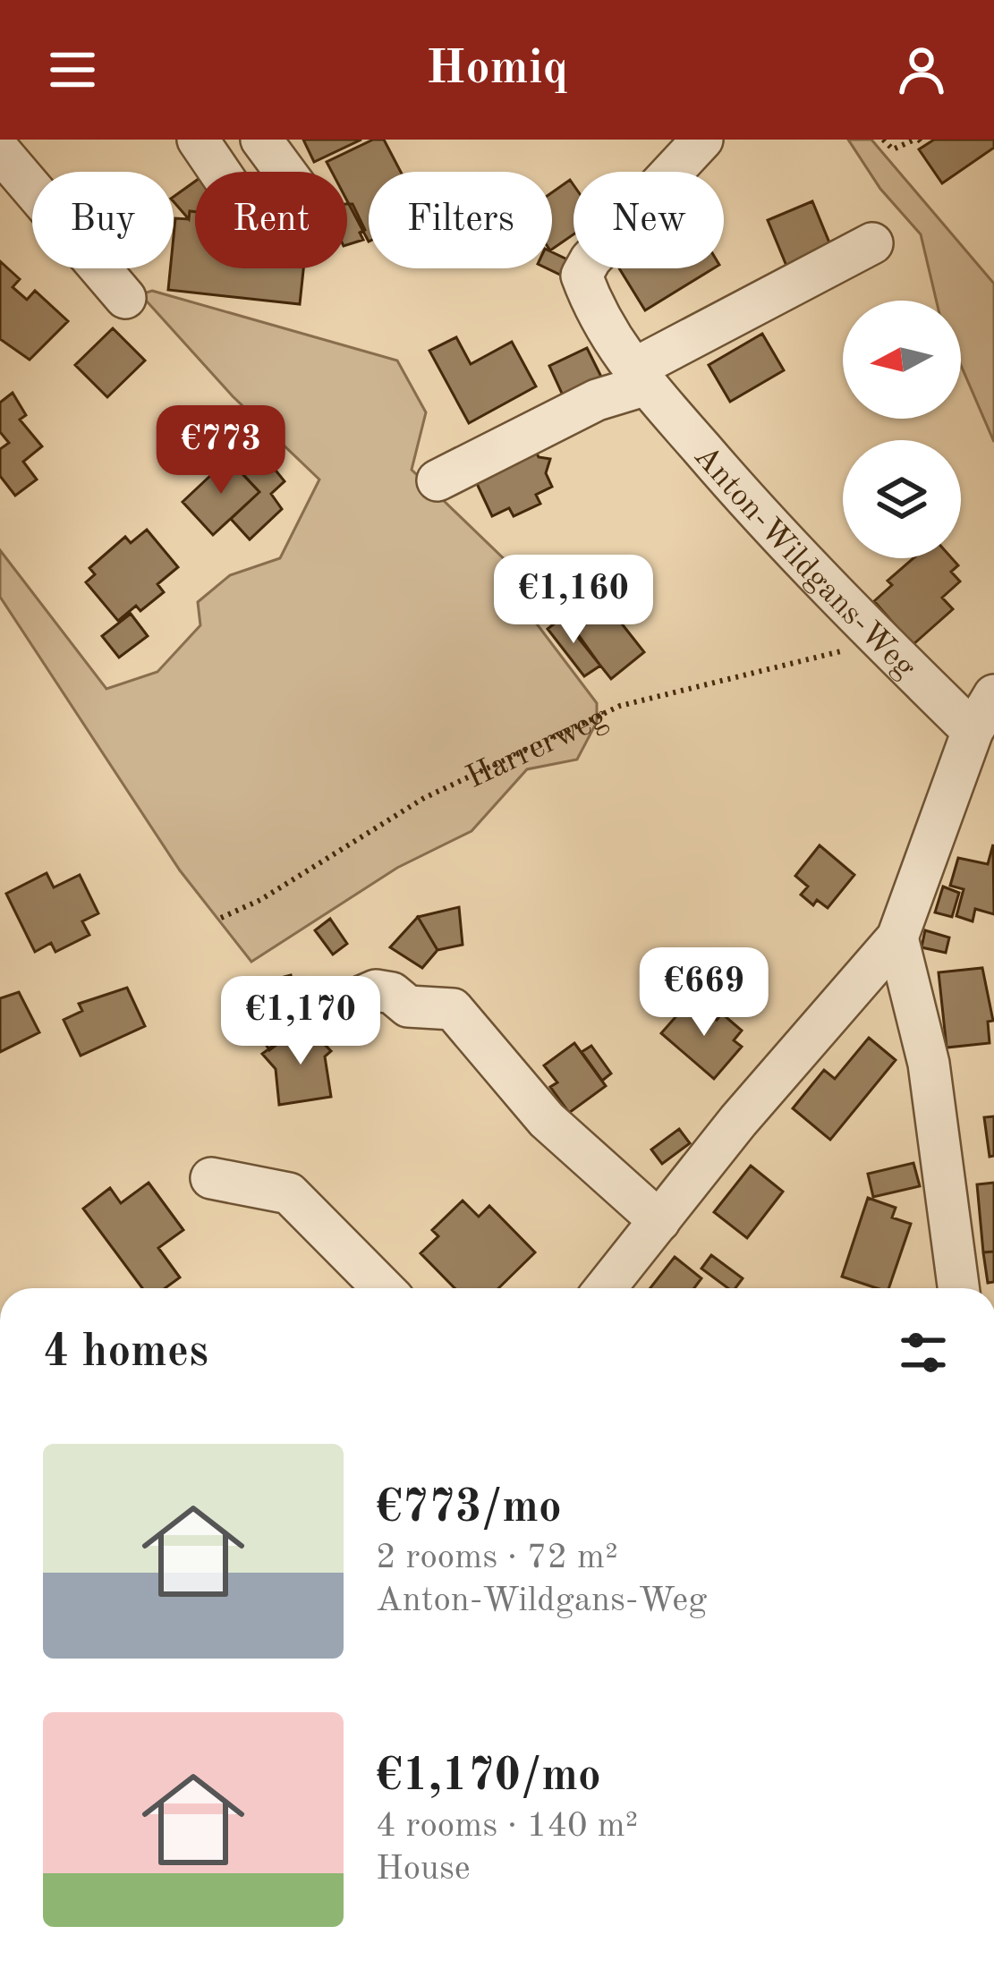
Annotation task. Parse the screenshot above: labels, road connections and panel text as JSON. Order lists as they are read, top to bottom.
{
  "streets": {
    "street": ["Anton-Wildgans-Weg"],
    "path": ["Harrerweg"]
  },
  "crossings": [
    ["Anton-Wildgans-Weg", "Harrerweg"]
  ],
  "north": "left",
  "page": {
    "header": "Homiq",
    "chip": [
      "Buy",
      "Rent",
      "Filters",
      "New"
    ],
    "price": [
      "€773",
      "€1,160",
      "€669",
      "€1,170"
    ],
    "heading": "4 homes",
    "list": [
      {
        "name": "€773/mo",
        "note": "2 rooms · 72 m² · Anton-Wildgans-Weg"
      },
      {
        "name": "€1,170/mo",
        "note": "4 rooms · 140 m² · House"
      }
    ]
  }
}
